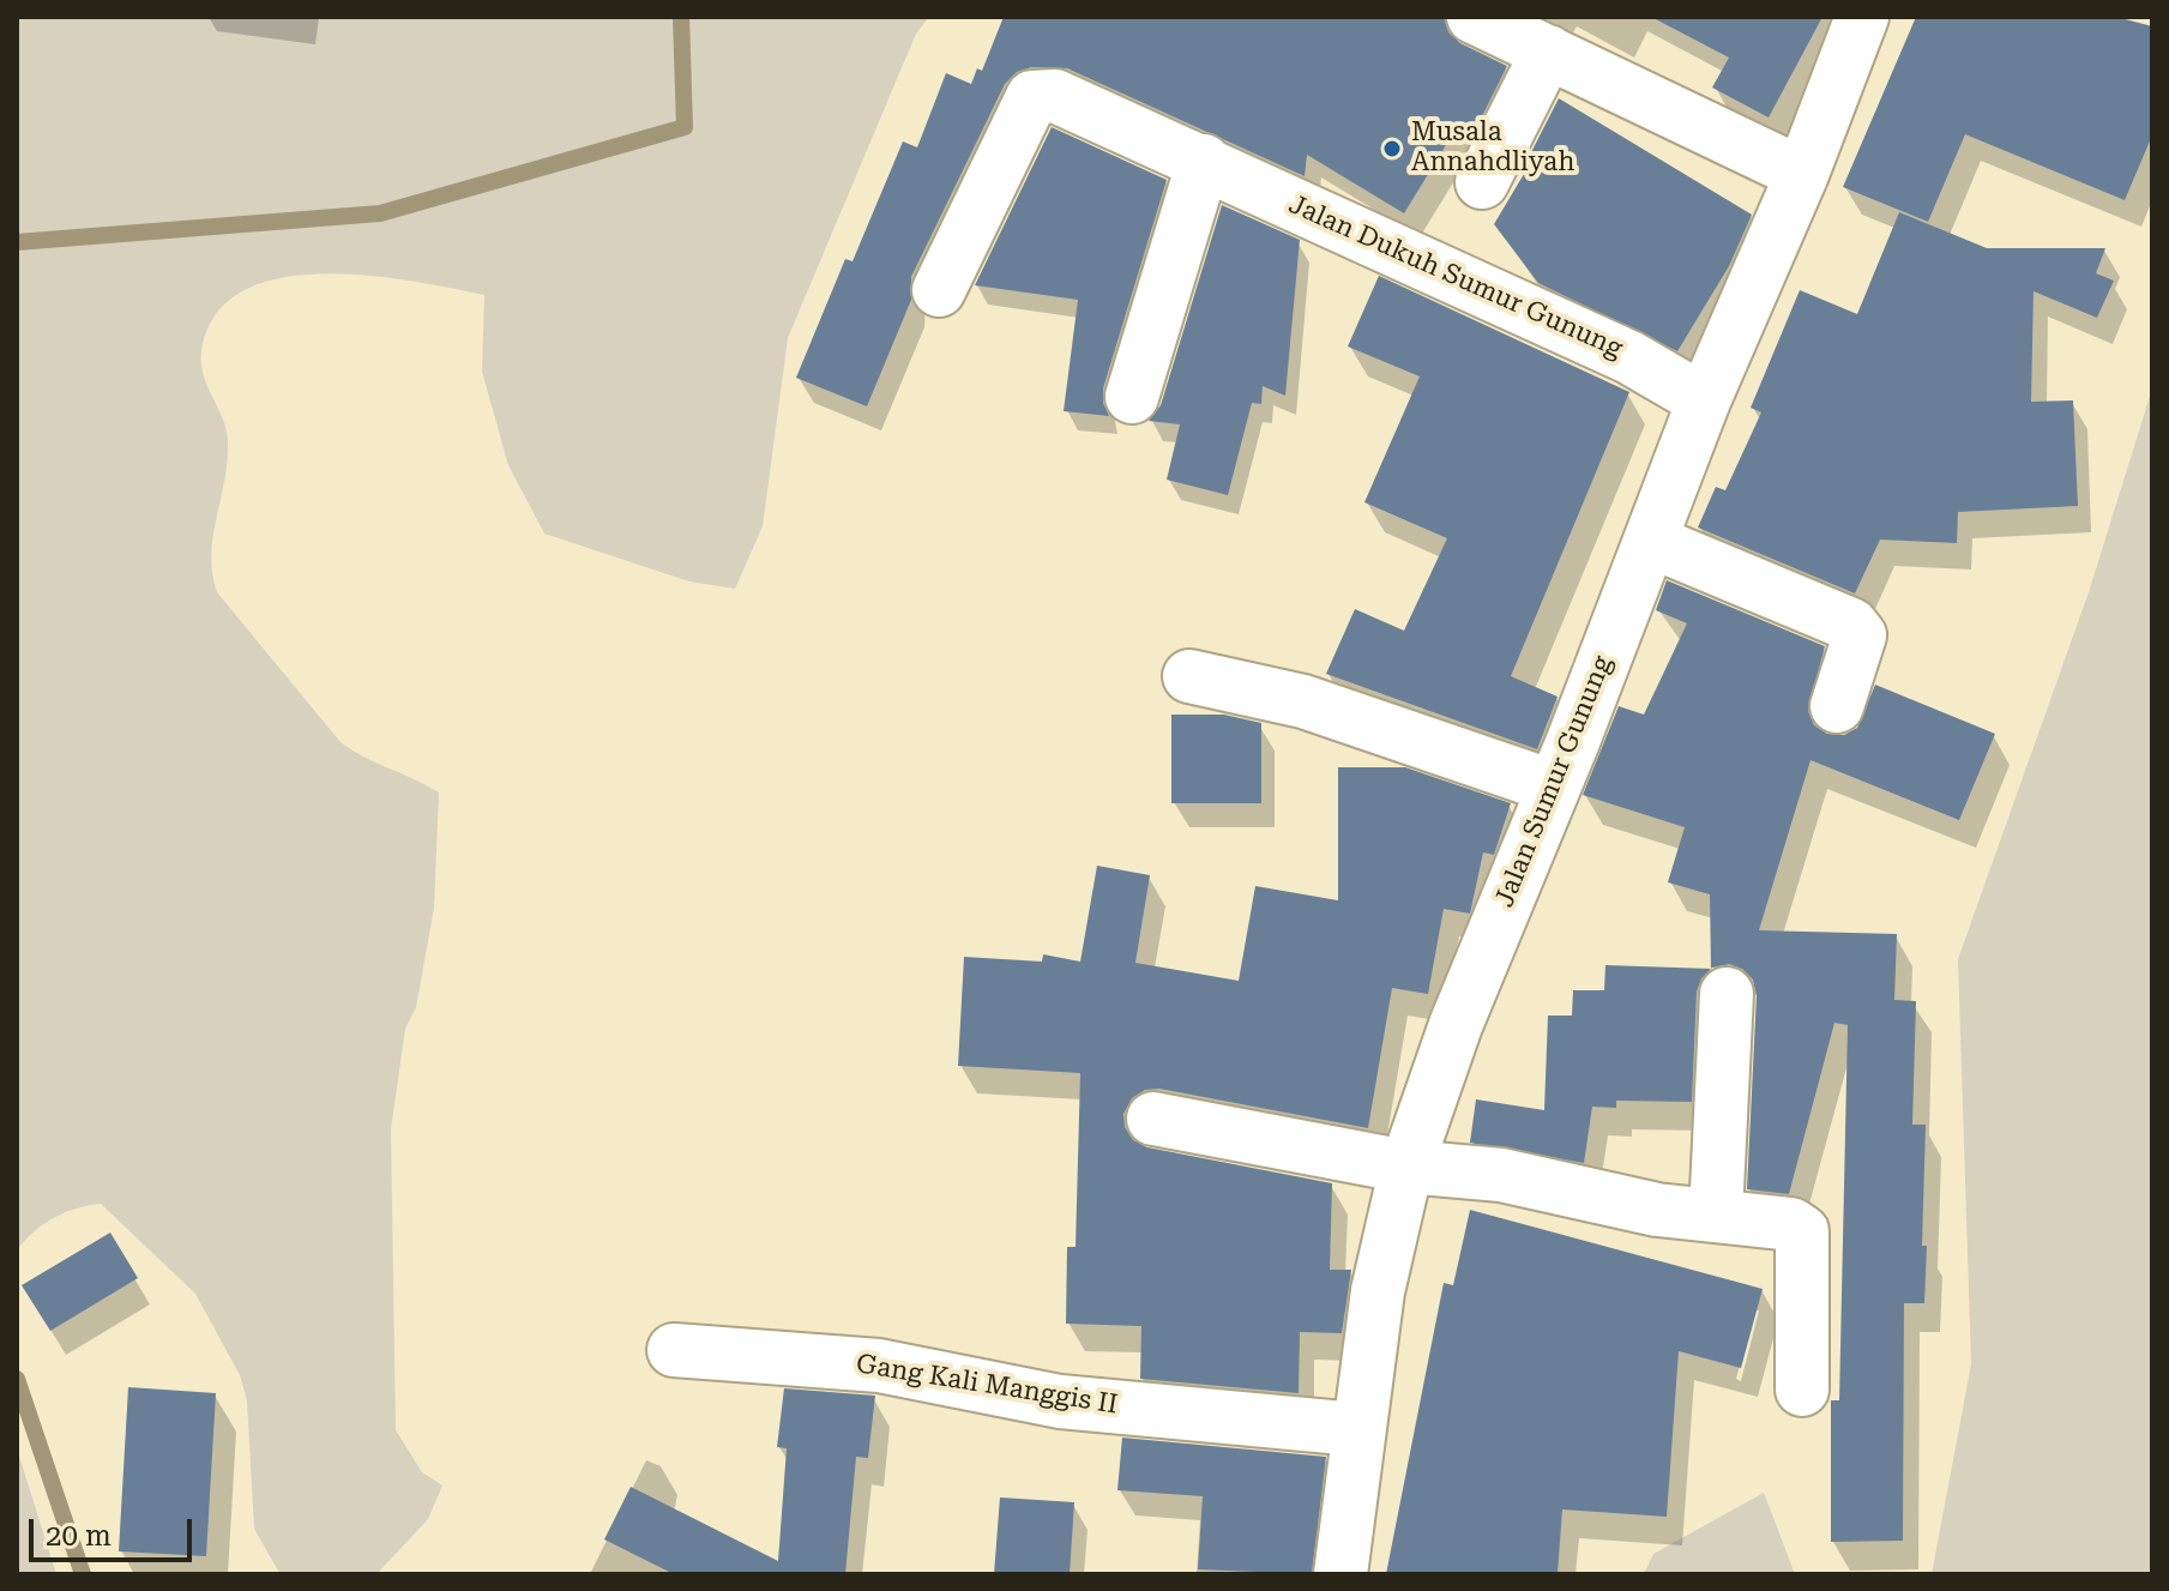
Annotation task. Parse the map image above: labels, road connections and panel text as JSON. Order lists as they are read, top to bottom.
{
  "streets": {
    "street": ["Jalan Dukuh Sumur Gunung", "Jalan Sumur Gunung", "Gang Kali Manggis II"]
  },
  "crossings": [
    ["Jalan Dukuh Sumur Gunung", "Jalan Sumur Gunung"],
    ["Jalan Sumur Gunung", "Gang Kali Manggis II"]
  ],
  "places": ["Musala Annahdliyah"],
  "scale_bar": "20 m"
}
